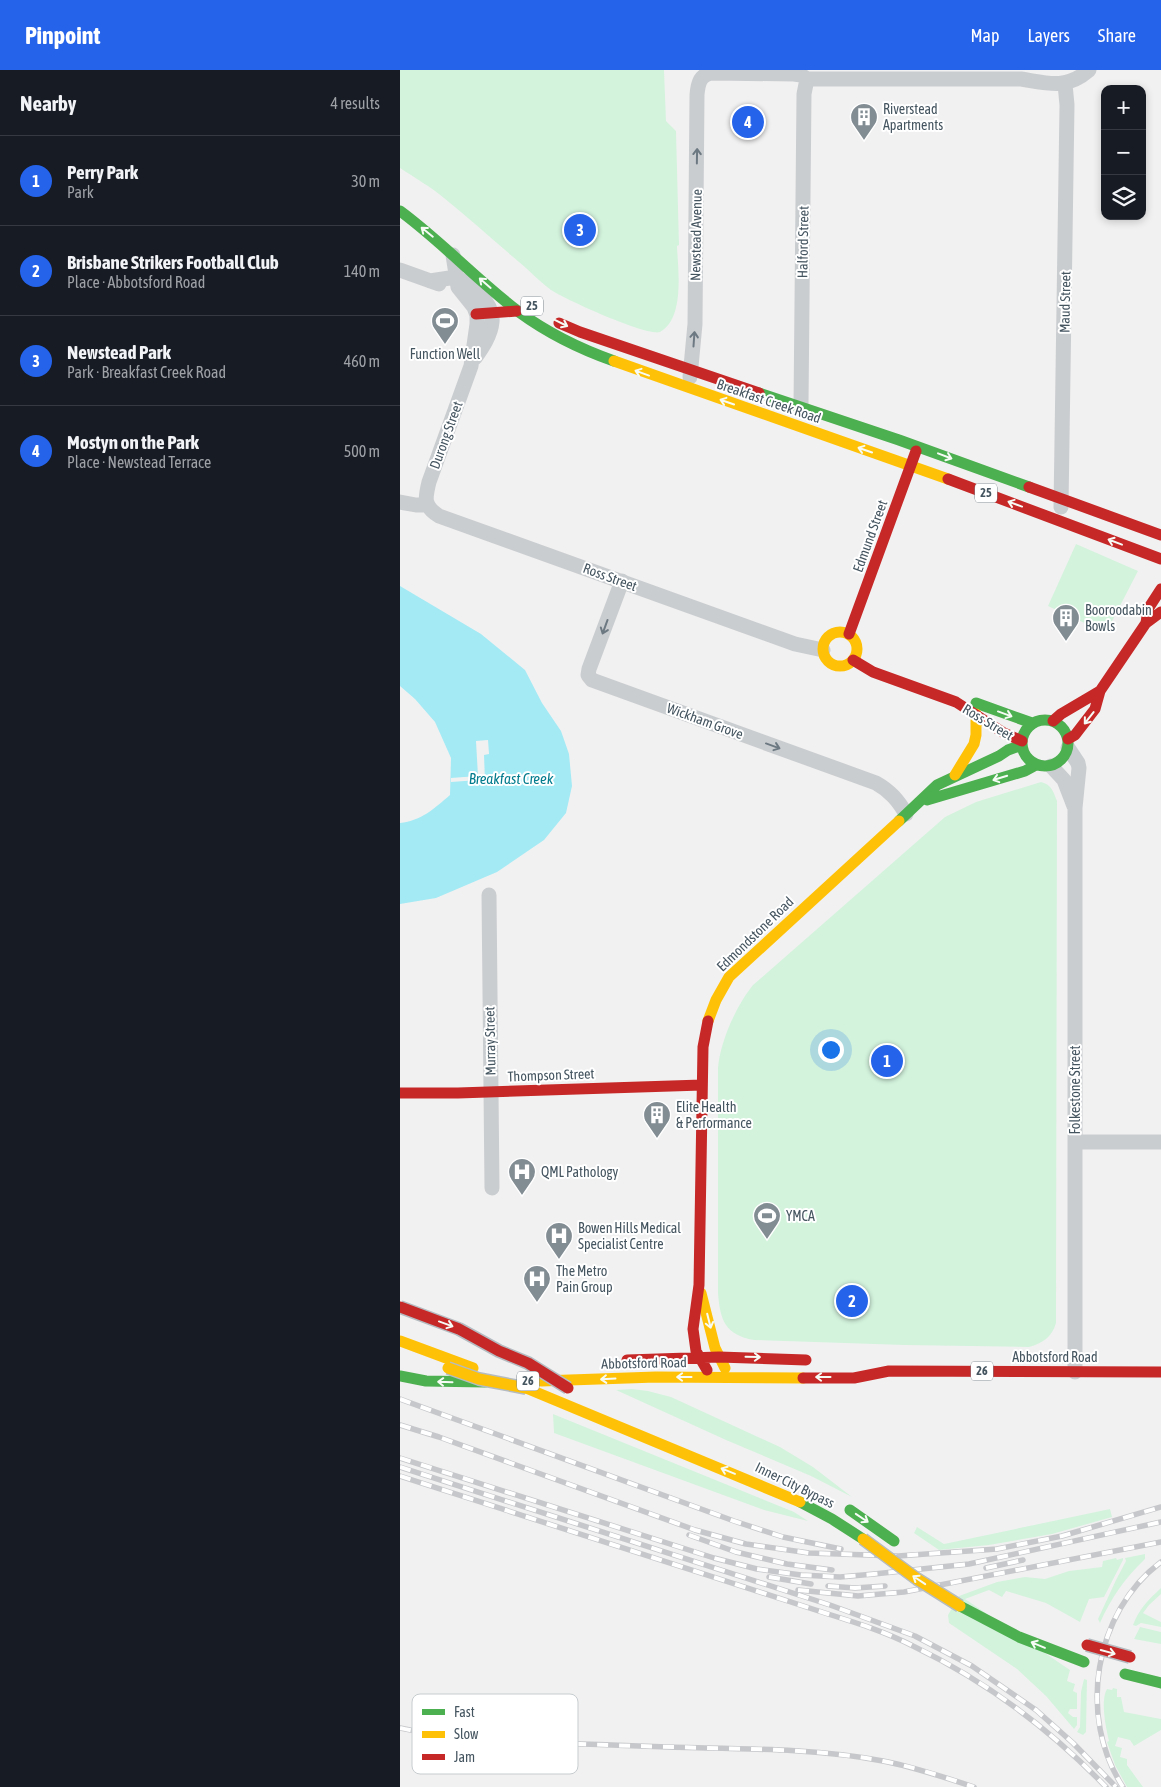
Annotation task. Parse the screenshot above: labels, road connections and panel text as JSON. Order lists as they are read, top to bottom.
{
  "streets": {
    "main road": [
      "25",
      "Breakfast Creek Road",
      "Edmund Street",
      "Ross Street",
      "Edmondstone Road",
      "Thompson Street",
      "Abbotsford Road",
      "26",
      "Inner City Bypass"
    ],
    "street": [
      "Newstead Avenue",
      "Halford Street",
      "Maud Street",
      "Durong Street",
      "Wickham Grove",
      "Murray Street",
      "Folkestone Street"
    ]
  },
  "crossings": [
    ["Newstead Avenue", "Halford Street"],
    ["Newstead Avenue", "Breakfast Creek Road"],
    ["Halford Street", "Breakfast Creek Road"],
    ["Maud Street", "Breakfast Creek Road"],
    ["Breakfast Creek Road", "Edmund Street"],
    ["Durong Street", "Ross Street"],
    ["Edmund Street", "Ross Street"],
    ["Ross Street", "Wickham Grove"],
    ["Ross Street", "Edmondstone Road"],
    ["Ross Street", "Folkestone Street"],
    ["Wickham Grove", "Edmondstone Road"],
    ["Edmondstone Road", "Thompson Street"],
    ["Edmondstone Road", "Folkestone Street"],
    ["Edmondstone Road", "Abbotsford Road"],
    ["Murray Street", "Thompson Street"],
    ["Folkestone Street", "Abbotsford Road"]
  ],
  "one_way": ["Wickham Grove", "Inner City Bypass"],
  "water": ["Breakfast Creek"],
  "places": {
    "building": ["Riverstead Apartments", "Booroodabin Bowls", "Elite Health & Performance"],
    "sports": ["Function Well", "YMCA"],
    "hospital": ["QML Pathology", "Bowen Hills Medical Specialist Centre", "The Metro Pain Group"]
  },
  "legend": ["Fast", "Slow", "Jam"],
  "page": {
    "header": "Pinpoint",
    "nav": ["Map", "Layers", "Share"],
    "heading": ["Nearby", "4 results"],
    "map_buttons": ["+", "−"],
    "pins": [
      "4",
      "3",
      "1",
      "2"
    ],
    "list": [
      {
        "mark": "1",
        "name": "Perry Park",
        "note": "Park",
        "value": "30 m"
      },
      {
        "mark": "2",
        "name": "Brisbane Strikers Football Club",
        "note": "Place · Abbotsford Road",
        "value": "140 m"
      },
      {
        "mark": "3",
        "name": "Newstead Park",
        "note": "Park · Breakfast Creek Road",
        "value": "460 m"
      },
      {
        "mark": "4",
        "name": "Mostyn on the Park",
        "note": "Place · Newstead Terrace",
        "value": "500 m"
      }
    ]
  }
}
